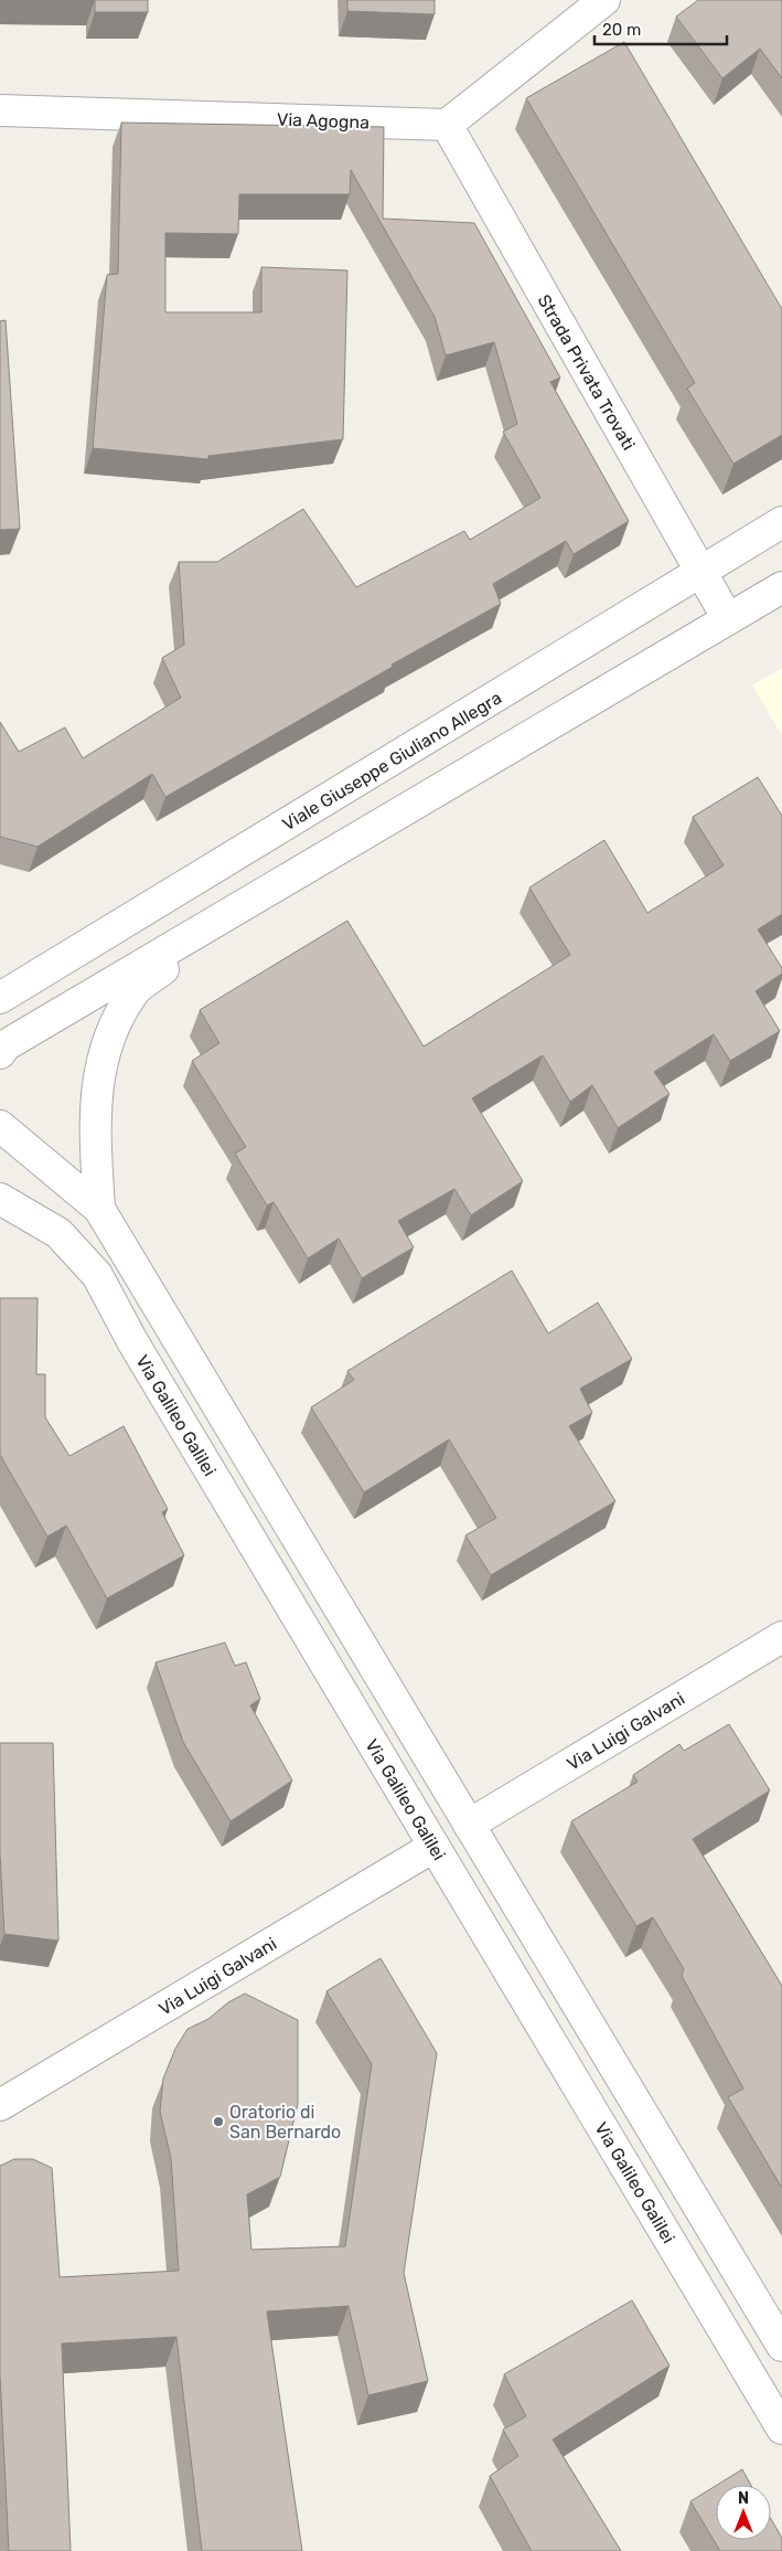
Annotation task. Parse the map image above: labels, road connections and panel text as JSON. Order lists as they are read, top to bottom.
{
  "streets": {
    "street": [
      "Via Agogna",
      "Strada Privata Trovati",
      "Viale Giuseppe Giuliano Allegra",
      "Via Galileo Galilei",
      "Via Luigi Galvani"
    ]
  },
  "crossings": [
    ["Via Agogna", "Strada Privata Trovati"],
    ["Strada Privata Trovati", "Viale Giuseppe Giuliano Allegra"],
    ["Via Galileo Galilei", "Via Luigi Galvani"]
  ],
  "places": ["Oratorio di San Bernardo"],
  "scale_bar": "20 m",
  "north": "top"
}
